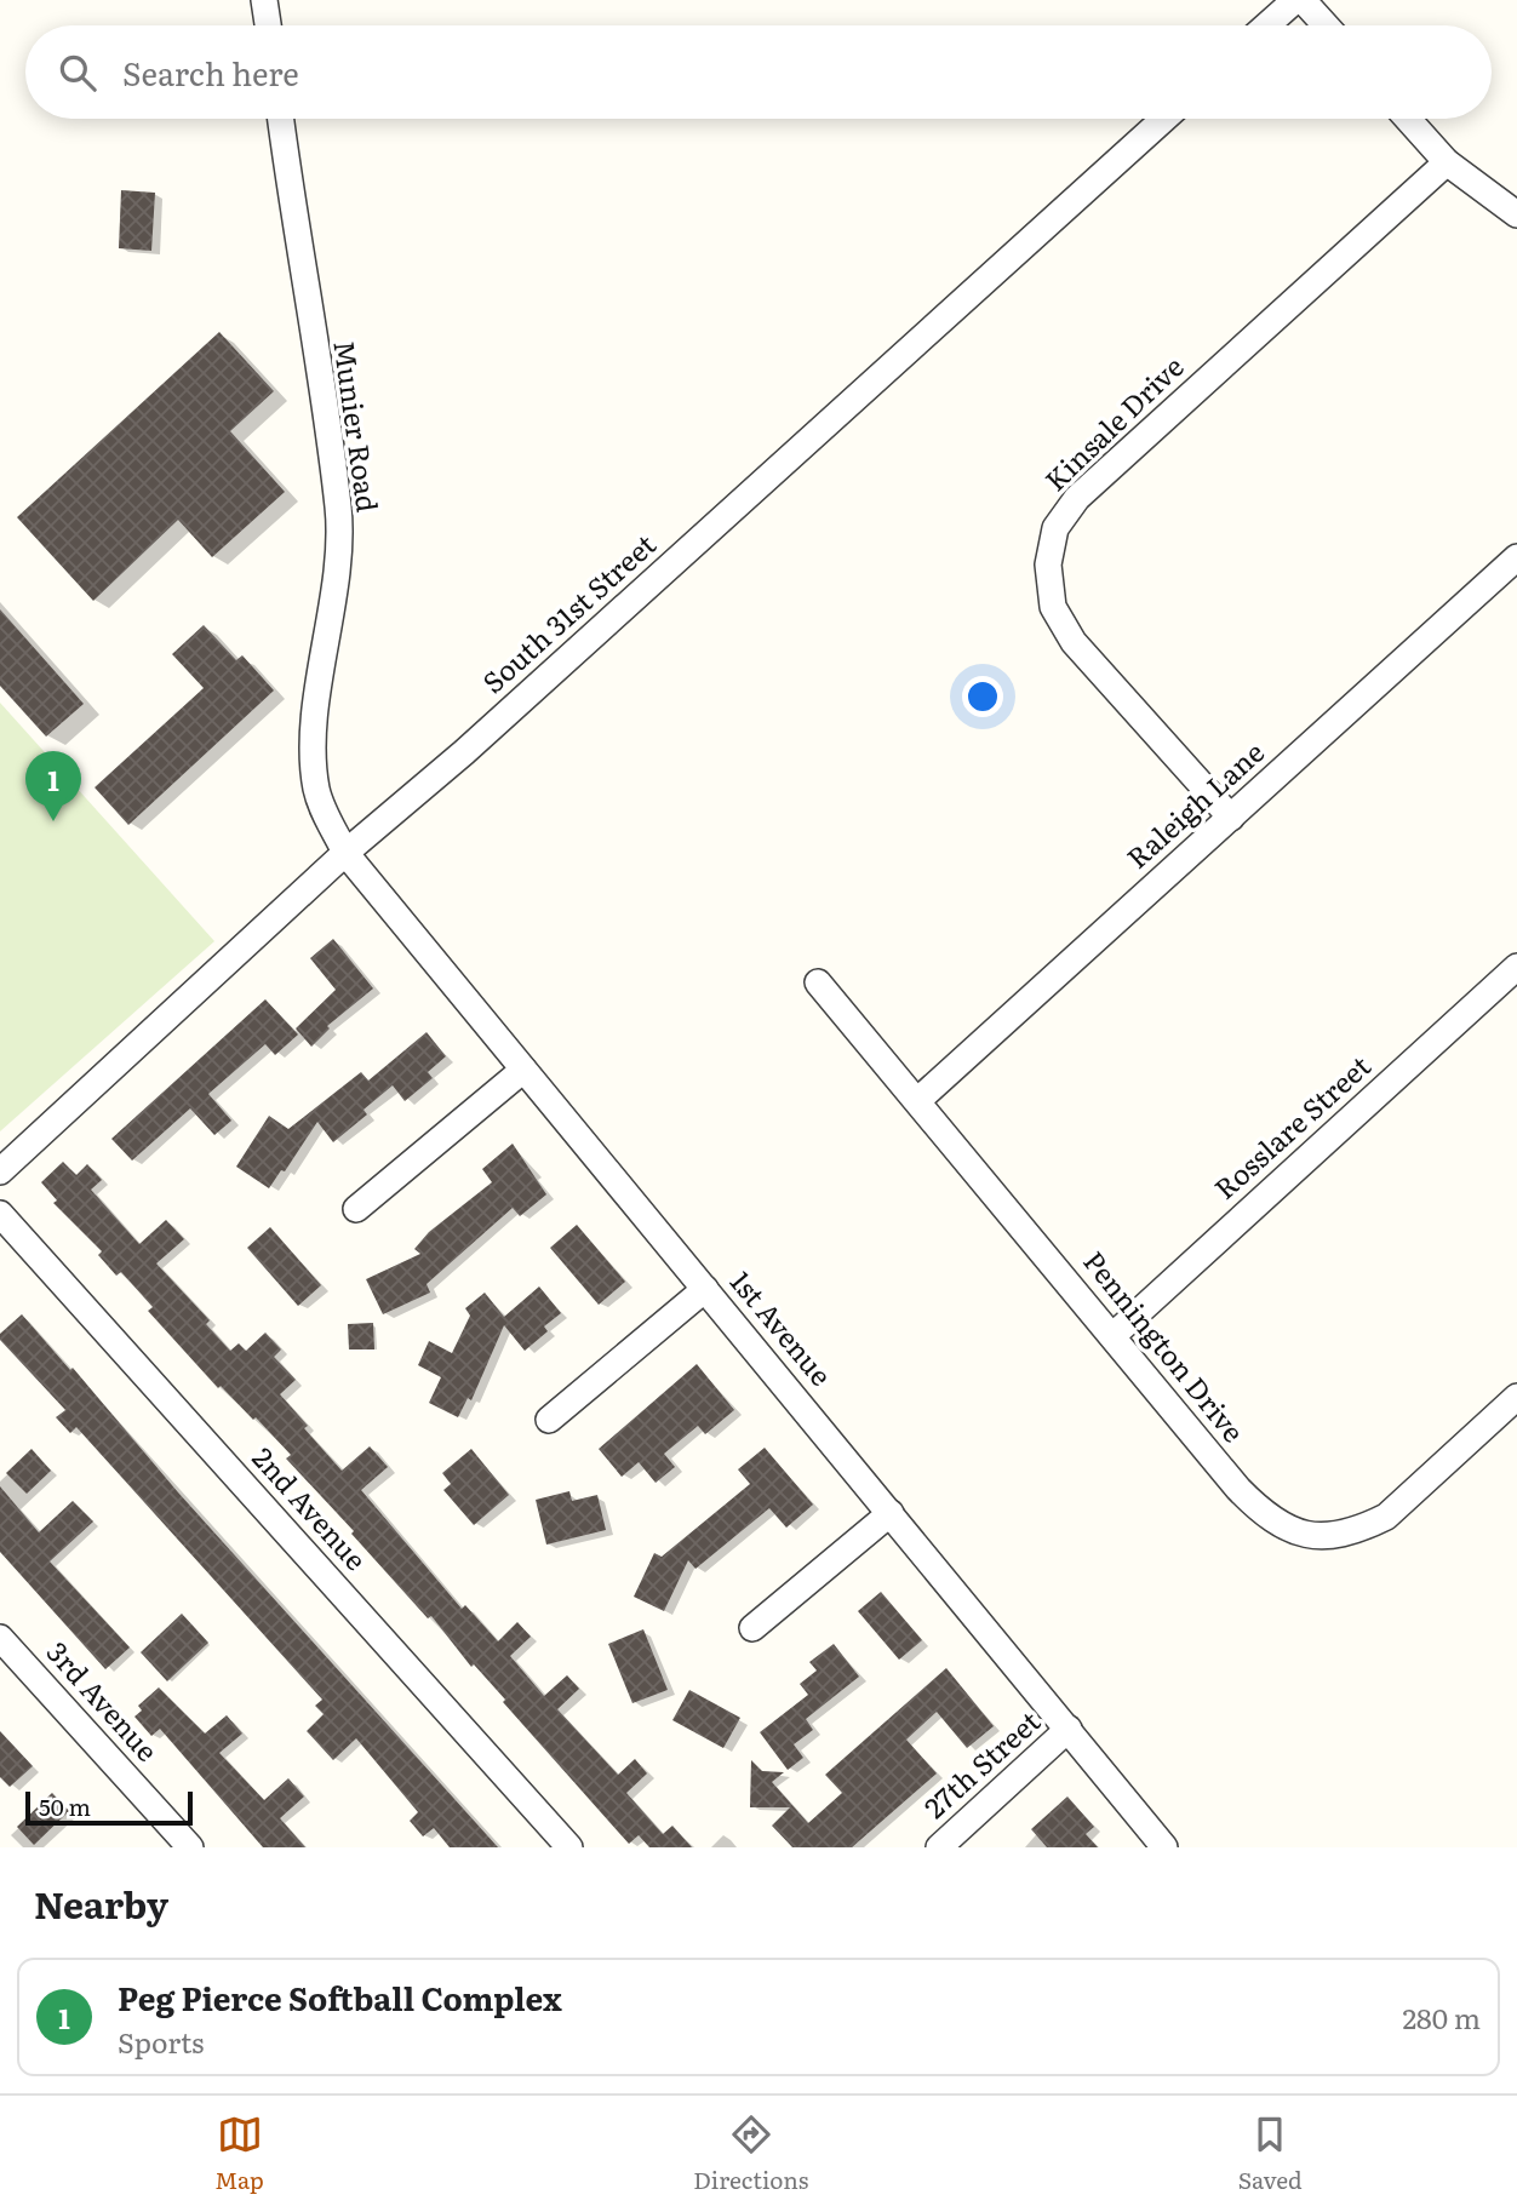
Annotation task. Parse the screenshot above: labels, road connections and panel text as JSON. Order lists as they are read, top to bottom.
{
  "streets": {
    "street": [
      "Kinsale Drive",
      "Munier Road",
      "South 31st Street",
      "Raleigh Lane",
      "Rosslare Street",
      "1st Avenue",
      "Pennington Drive",
      "2nd Avenue",
      "3rd Avenue",
      "27th Street"
    ]
  },
  "crossings": [
    ["Kinsale Drive", "Raleigh Lane"],
    ["Munier Road", "South 31st Street"],
    ["Munier Road", "1st Avenue"],
    ["South 31st Street", "1st Avenue"],
    ["Raleigh Lane", "Pennington Drive"],
    ["Rosslare Street", "Pennington Drive"],
    ["1st Avenue", "27th Street"]
  ],
  "scale_bar": "50 m",
  "page": {
    "search": "Search here",
    "pins": "1",
    "scale": "50 m",
    "heading": "Nearby",
    "list": [
      {
        "mark": "1",
        "name": "Peg Pierce Softball Complex",
        "note": "Sports",
        "value": "280 m"
      }
    ],
    "nav": ["Map", "Directions", "Saved"]
  }
}
